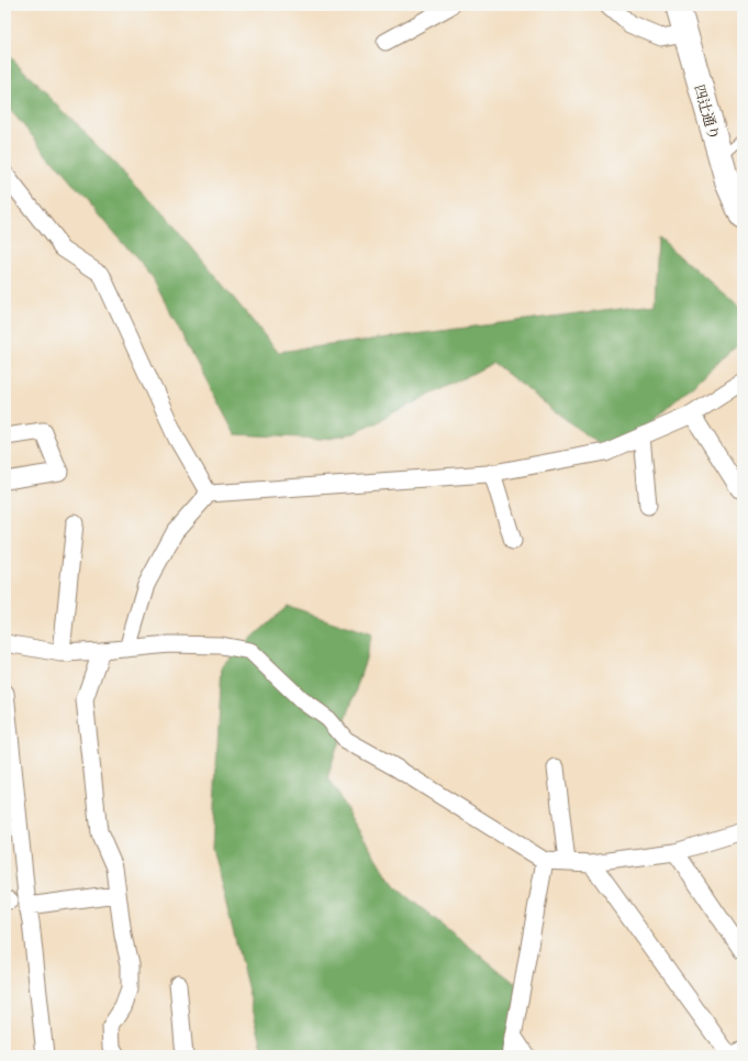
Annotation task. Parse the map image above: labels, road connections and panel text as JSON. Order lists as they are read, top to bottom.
{
  "streets": {
    "street": ["四辻通り"]
  }
}
